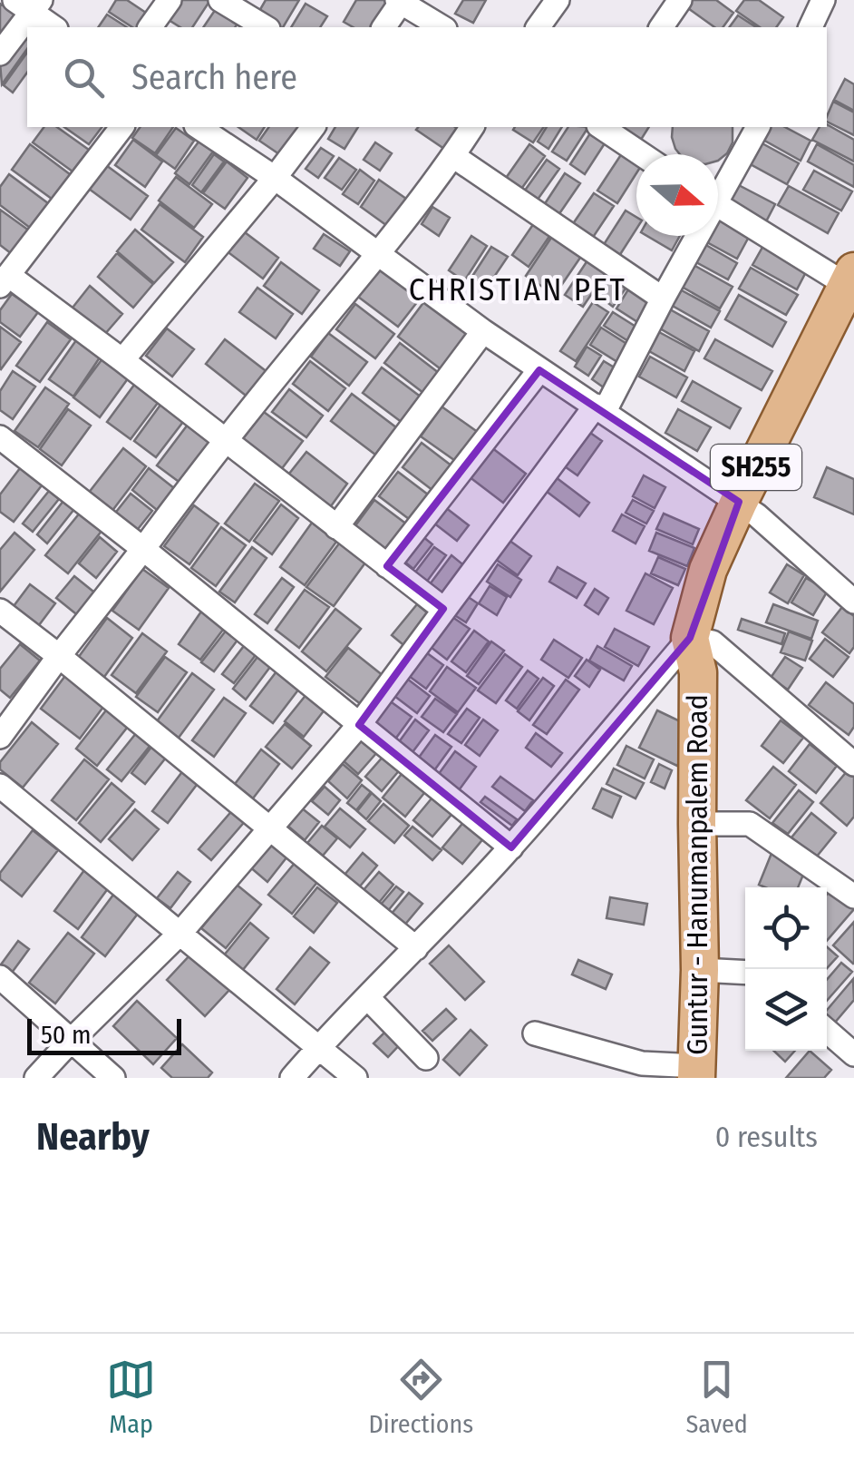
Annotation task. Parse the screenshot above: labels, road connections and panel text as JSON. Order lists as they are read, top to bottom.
{
  "streets": {
    "main road": ["SH255", "Guntur - Hanumanpalem Road"]
  },
  "districts": ["CHRISTIAN PET"],
  "scale_bar": "50 m",
  "north": "right",
  "page": {
    "search": "Search here",
    "scale": "50 m",
    "heading": ["Nearby", "0 results"],
    "nav": ["Map", "Directions", "Saved"]
  }
}
